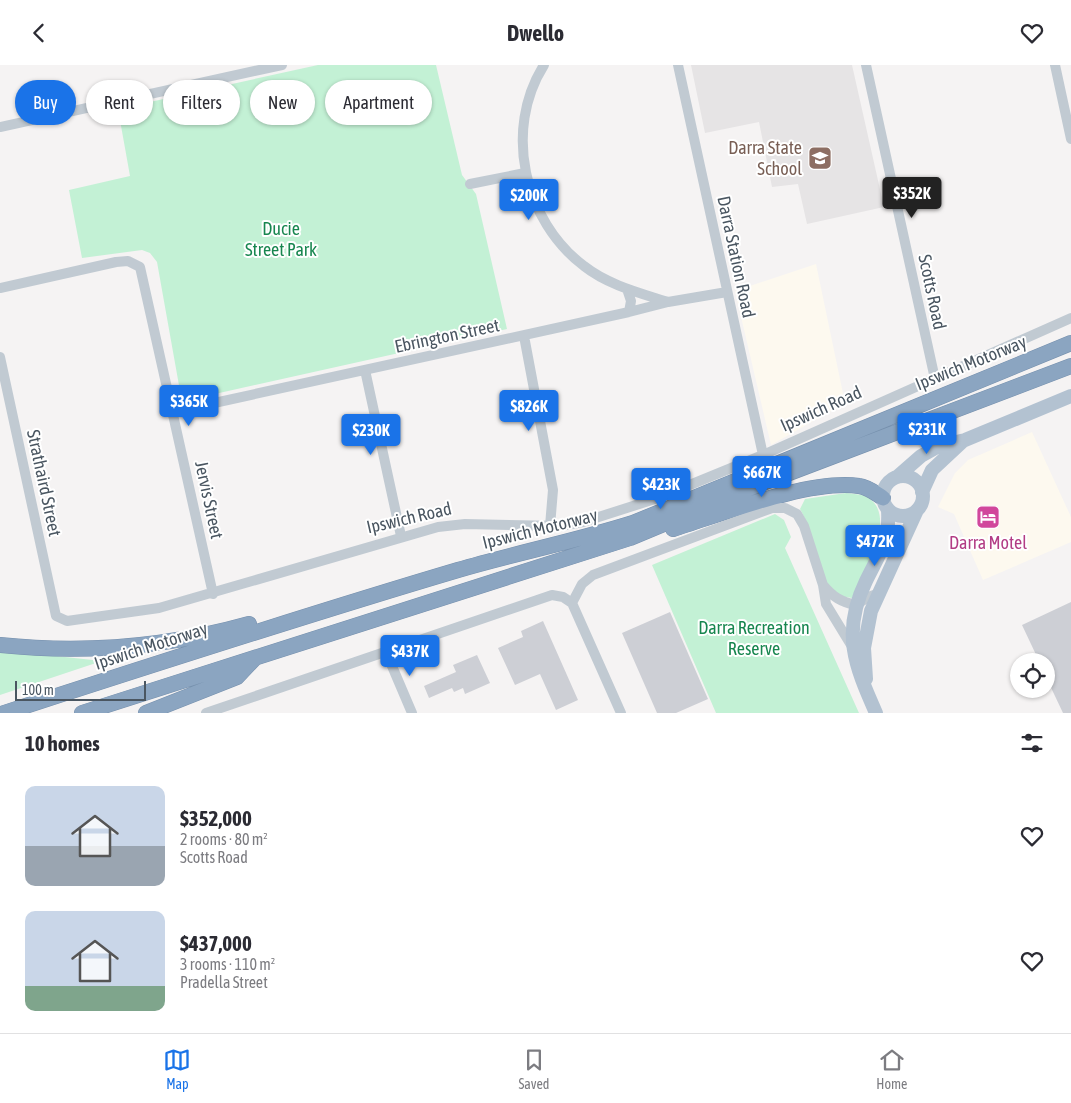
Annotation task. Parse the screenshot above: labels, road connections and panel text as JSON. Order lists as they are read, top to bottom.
{
  "streets": {
    "highway": ["Ipswich Motorway"],
    "street": [
      "Darra Station Road",
      "Scotts Road",
      "Ebrington Street",
      "Ipswich Road",
      "Strathaird Street",
      "Jervis Street"
    ]
  },
  "crossings": [
    ["Darra Station Road", "Ebrington Street"],
    ["Darra Station Road", "Ipswich Road"],
    ["Scotts Road", "Ipswich Road"],
    ["Ebrington Street", "Jervis Street"],
    ["Ipswich Road", "Strathaird Street"],
    ["Ipswich Road", "Jervis Street"]
  ],
  "parks": ["Ducie Street Park", "Darra Recreation Reserve"],
  "places": {
    "school or university": ["Darra State School"],
    "hotel": ["Darra Motel"]
  },
  "scale_bar": "100 m",
  "page": {
    "header": "Dwello",
    "chip": [
      "Buy",
      "Rent",
      "Filters",
      "New",
      "Apartment"
    ],
    "price": [
      "$352K",
      "$200K",
      "$365K",
      "$826K",
      "$231K",
      "$230K",
      "$667K",
      "$423K",
      "$472K",
      "$437K"
    ],
    "scale": "100 m",
    "heading": "10 homes",
    "list": [
      {
        "name": "$352,000",
        "note": "2 rooms · 80 m² · Scotts Road"
      },
      {
        "name": "$437,000",
        "note": "3 rooms · 110 m² · Pradella Street"
      }
    ],
    "tabs": ["Map", "Saved", "Home"]
  }
}
